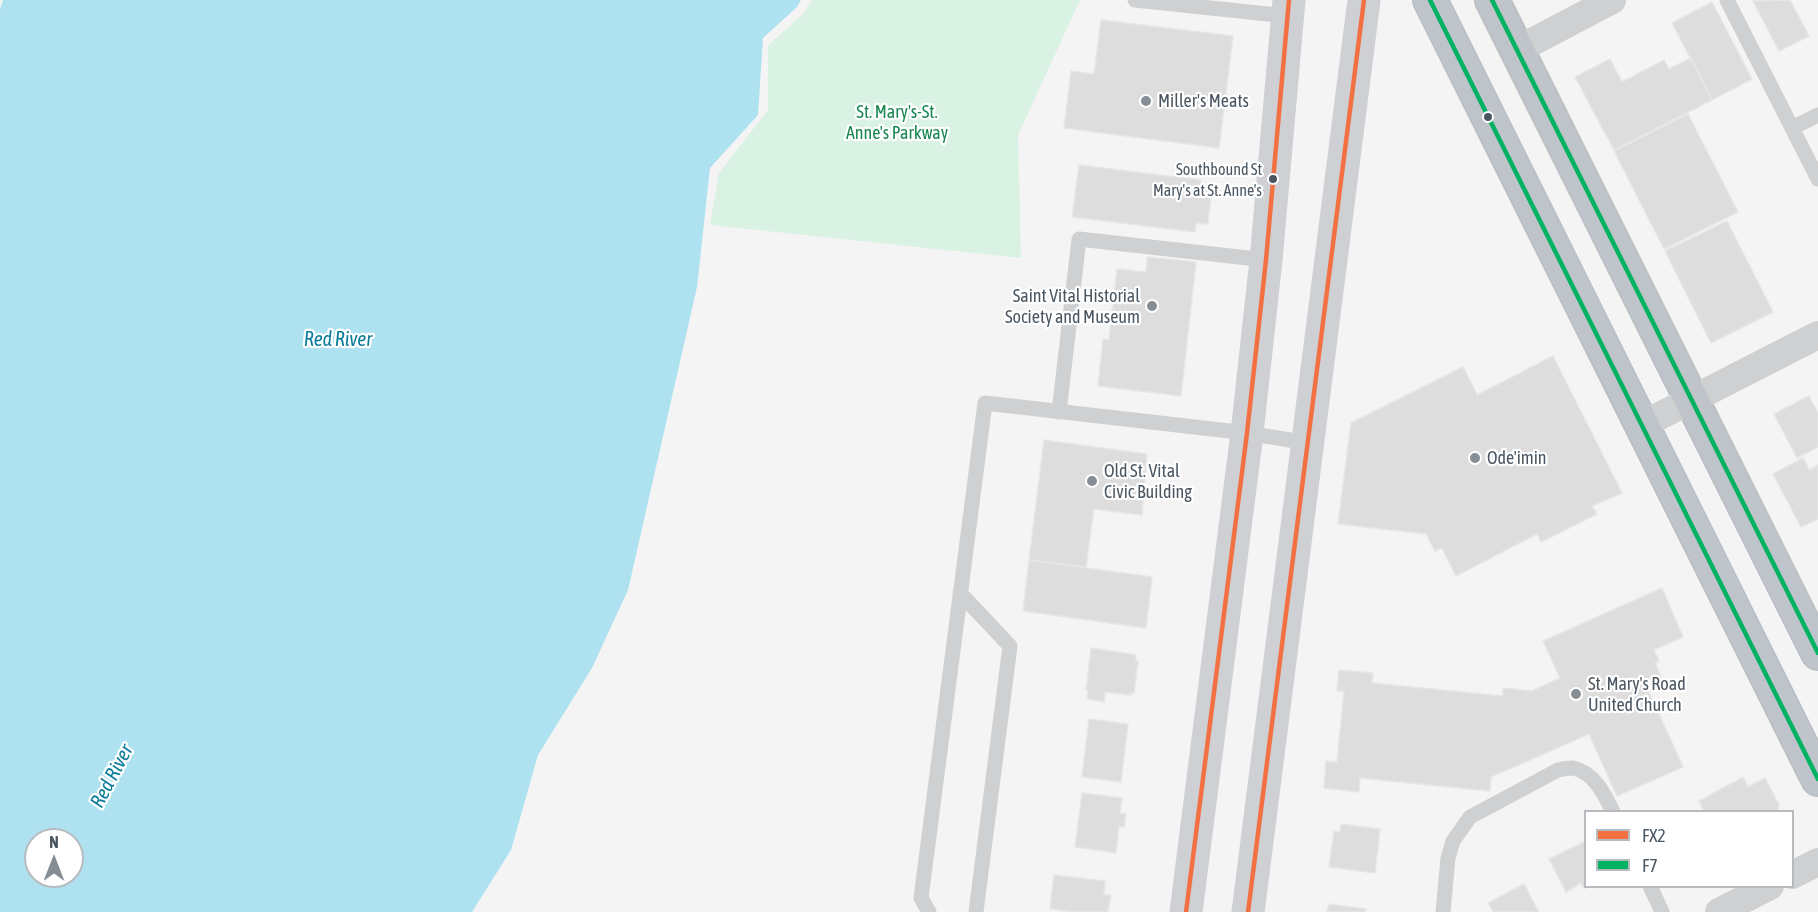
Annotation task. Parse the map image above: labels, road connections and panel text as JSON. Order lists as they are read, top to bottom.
{
  "water": ["Red River"],
  "parks": ["St. Mary's-St. Anne's Parkway"],
  "places": [
    "Miller's Meats",
    "Southbound St Mary's at St. Anne's",
    "Saint Vital Historial Society and Museum",
    "Ode'imin",
    "Old St. Vital Civic Building",
    "St. Mary's Road United Church"
  ],
  "lines": ["transit line FX2", "transit line F7"],
  "legend": ["FX2", "F7"],
  "north": "top"
}
